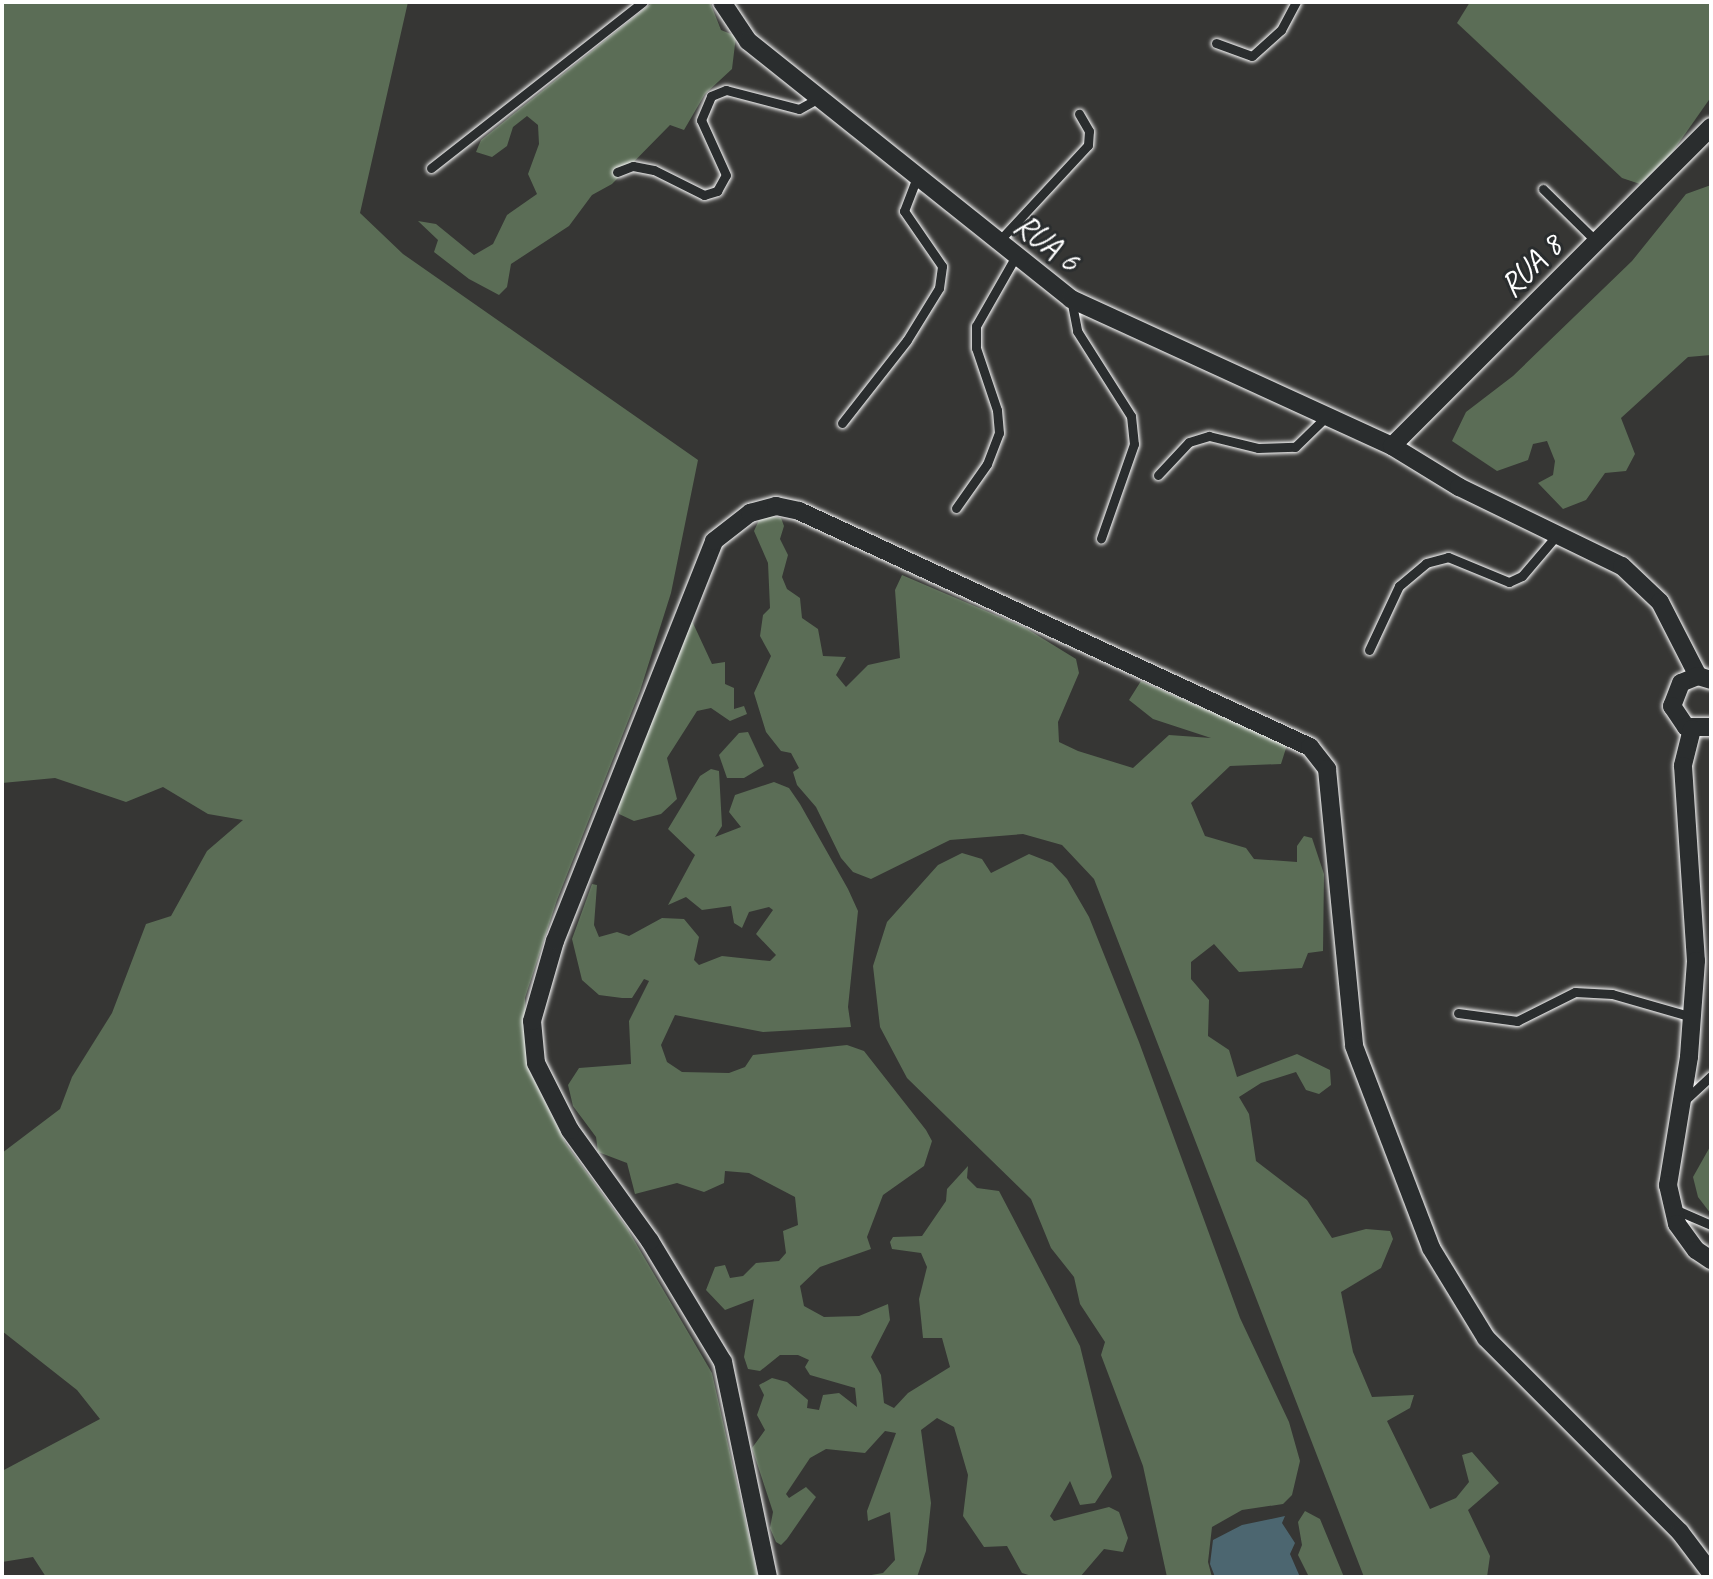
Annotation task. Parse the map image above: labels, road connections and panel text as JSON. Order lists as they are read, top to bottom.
{
  "streets": {
    "street": ["RUA 6", "RUA 8"]
  },
  "crossings": [
    ["RUA 6", "RUA 8"]
  ]
}
